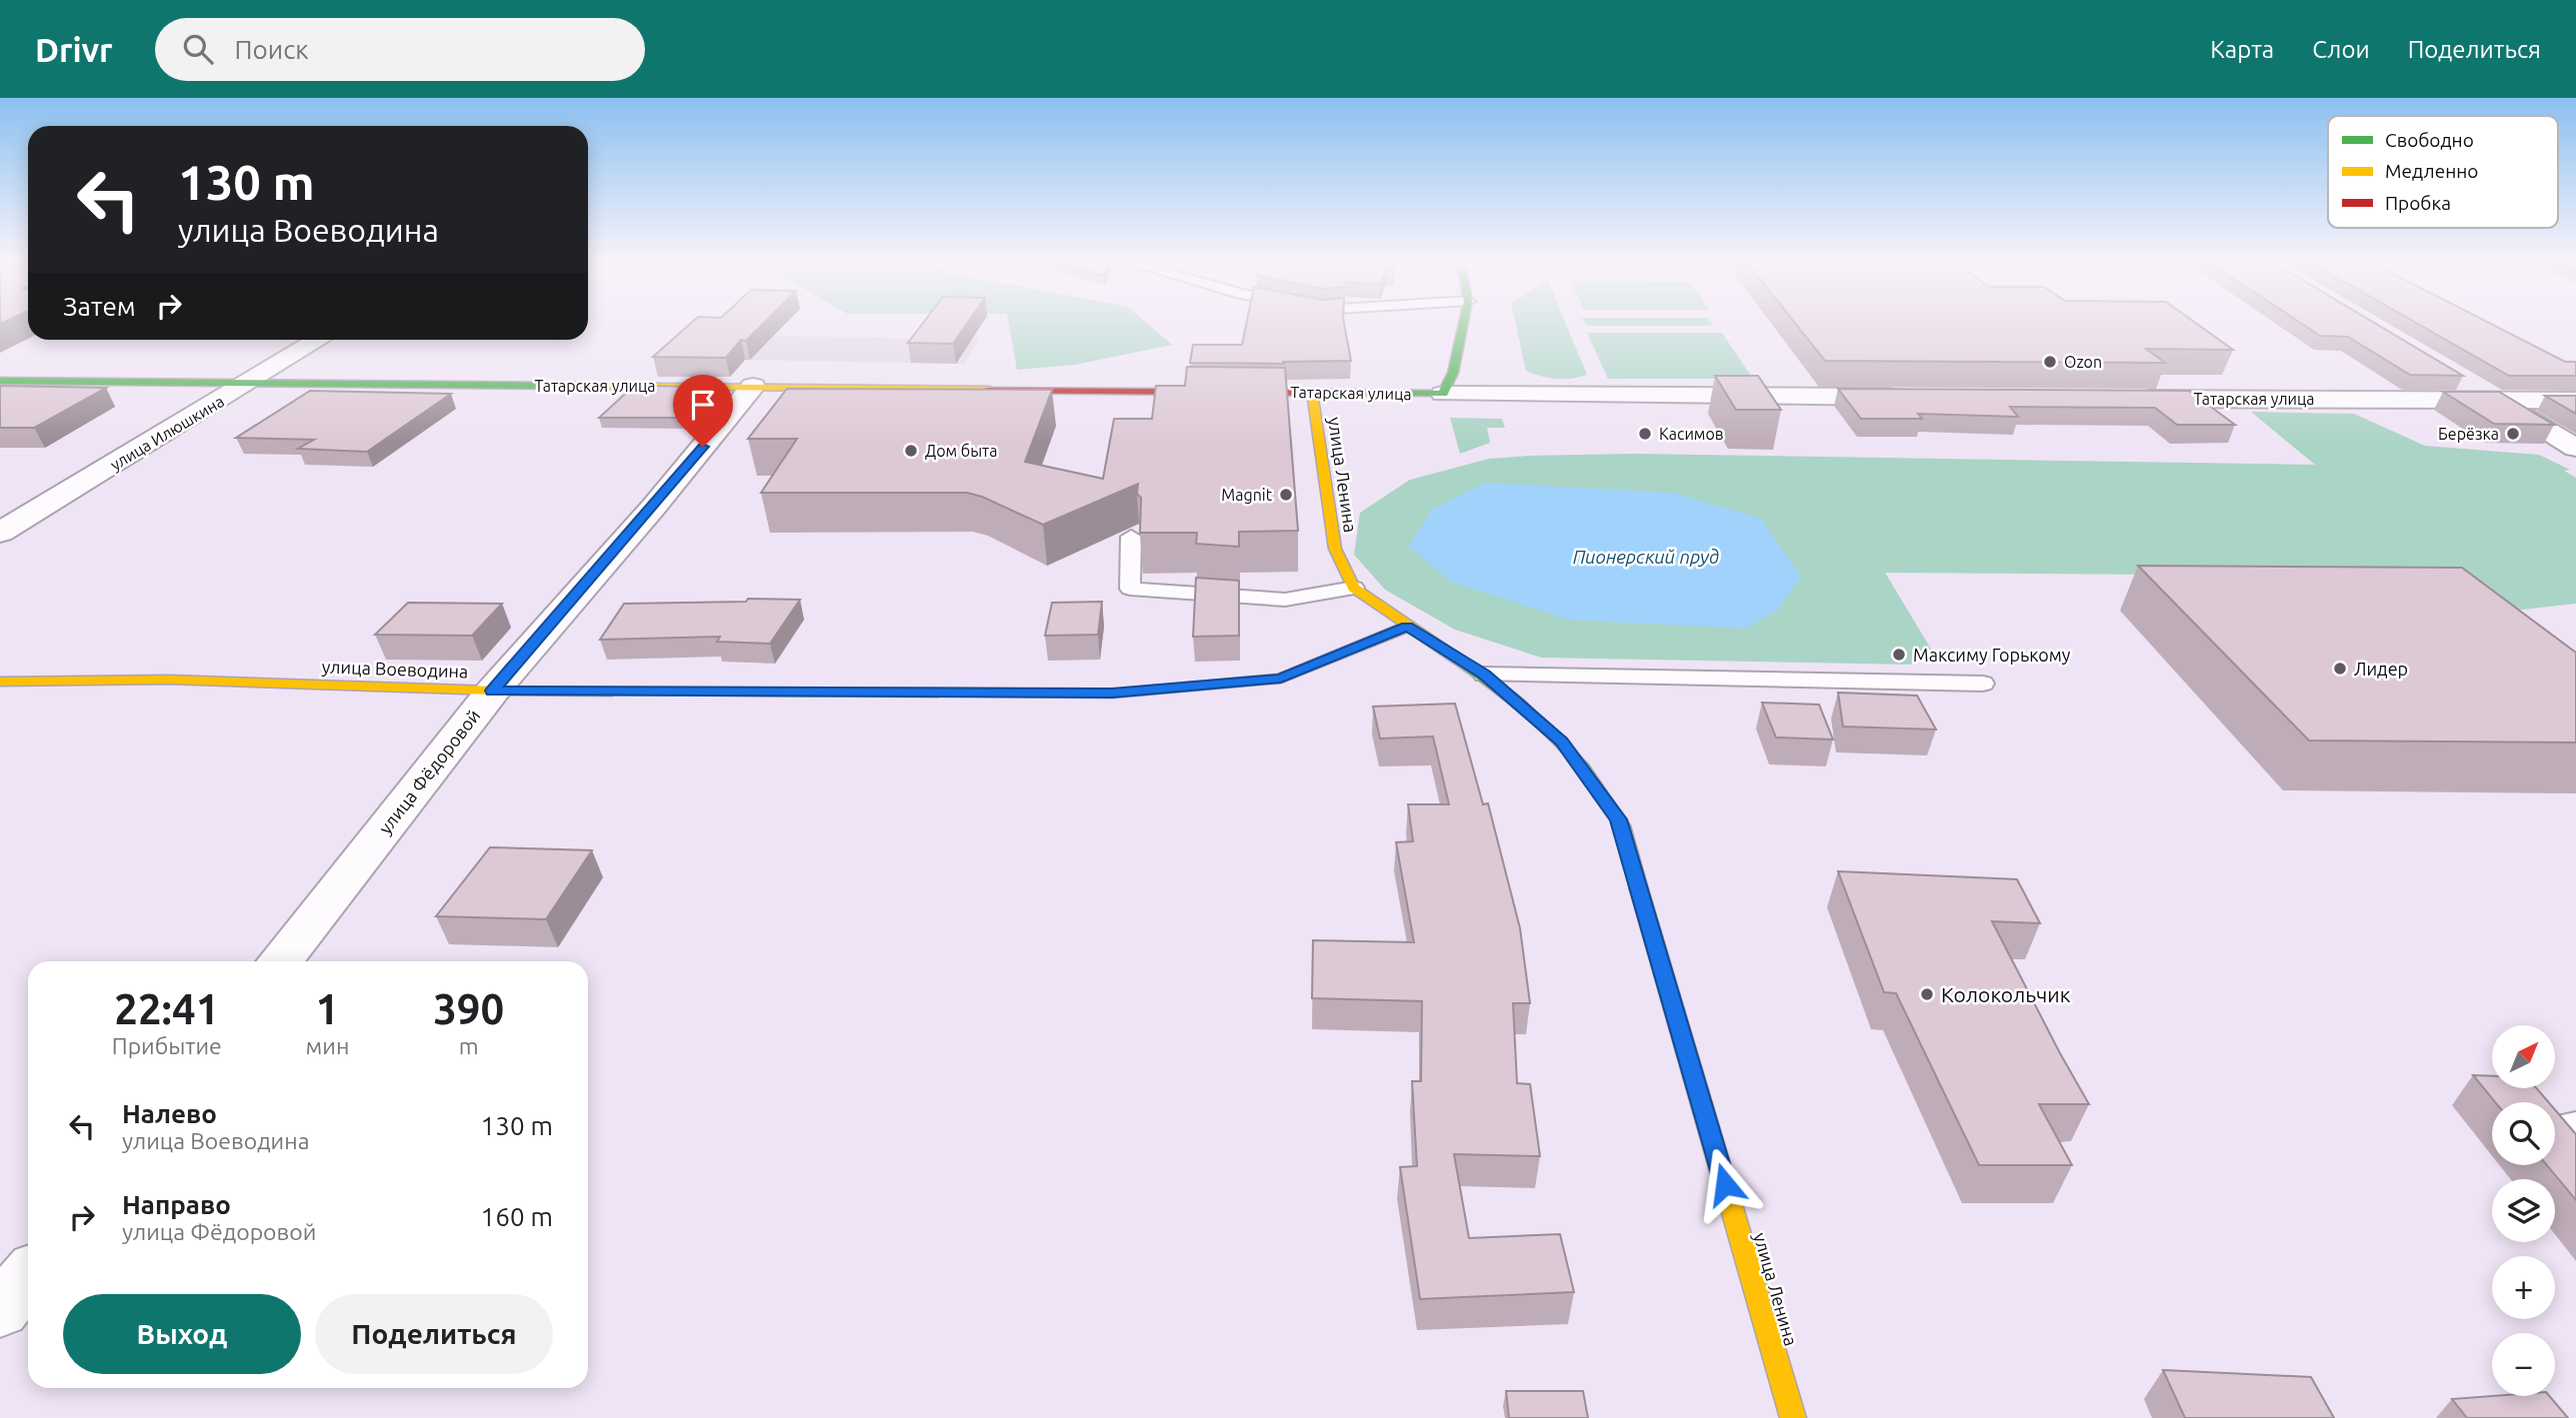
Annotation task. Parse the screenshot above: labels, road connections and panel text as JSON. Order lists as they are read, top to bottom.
{
  "streets": {
    "street": [
      "Татарская улица",
      "улица Илюшкина",
      "улица Ленина",
      "улица Воеводина",
      "улица Фёдоровой"
    ]
  },
  "crossings": [
    ["Татарская улица", "улица Илюшкина"],
    ["Татарская улица", "улица Ленина"],
    ["Татарская улица", "улица Фёдоровой"],
    ["улица Ленина", "улица Воеводина"],
    ["улица Воеводина", "улица Фёдоровой"]
  ],
  "water": ["Пионерский пруд"],
  "places": [
    "Ozon",
    "Касимов",
    "Берёзка",
    "Дом быта",
    "Magnit",
    "Максиму Горькому",
    "Лидер",
    "Колокольчик"
  ],
  "legend": ["Свободно", "Медленно", "Пробка"],
  "north": "top right",
  "page": {
    "header": "Drivr",
    "search": "Поиск",
    "nav": ["Карта", "Слои", "Поделиться"],
    "turn": ["130 m", "улица Воеводина"],
    "then": "Затем",
    "eta": [
      "22:41",
      "Прибытие",
      "1",
      "мин",
      "390",
      "m"
    ],
    "map_buttons": ["+", "−"],
    "list": [
      {
        "name": "Налево",
        "note": "улица Воеводина",
        "value": "130 m"
      },
      {
        "name": "Направо",
        "note": "улица Фёдоровой",
        "value": "160 m"
      }
    ],
    "buttons": ["Выход", "Поделиться"]
  }
}
